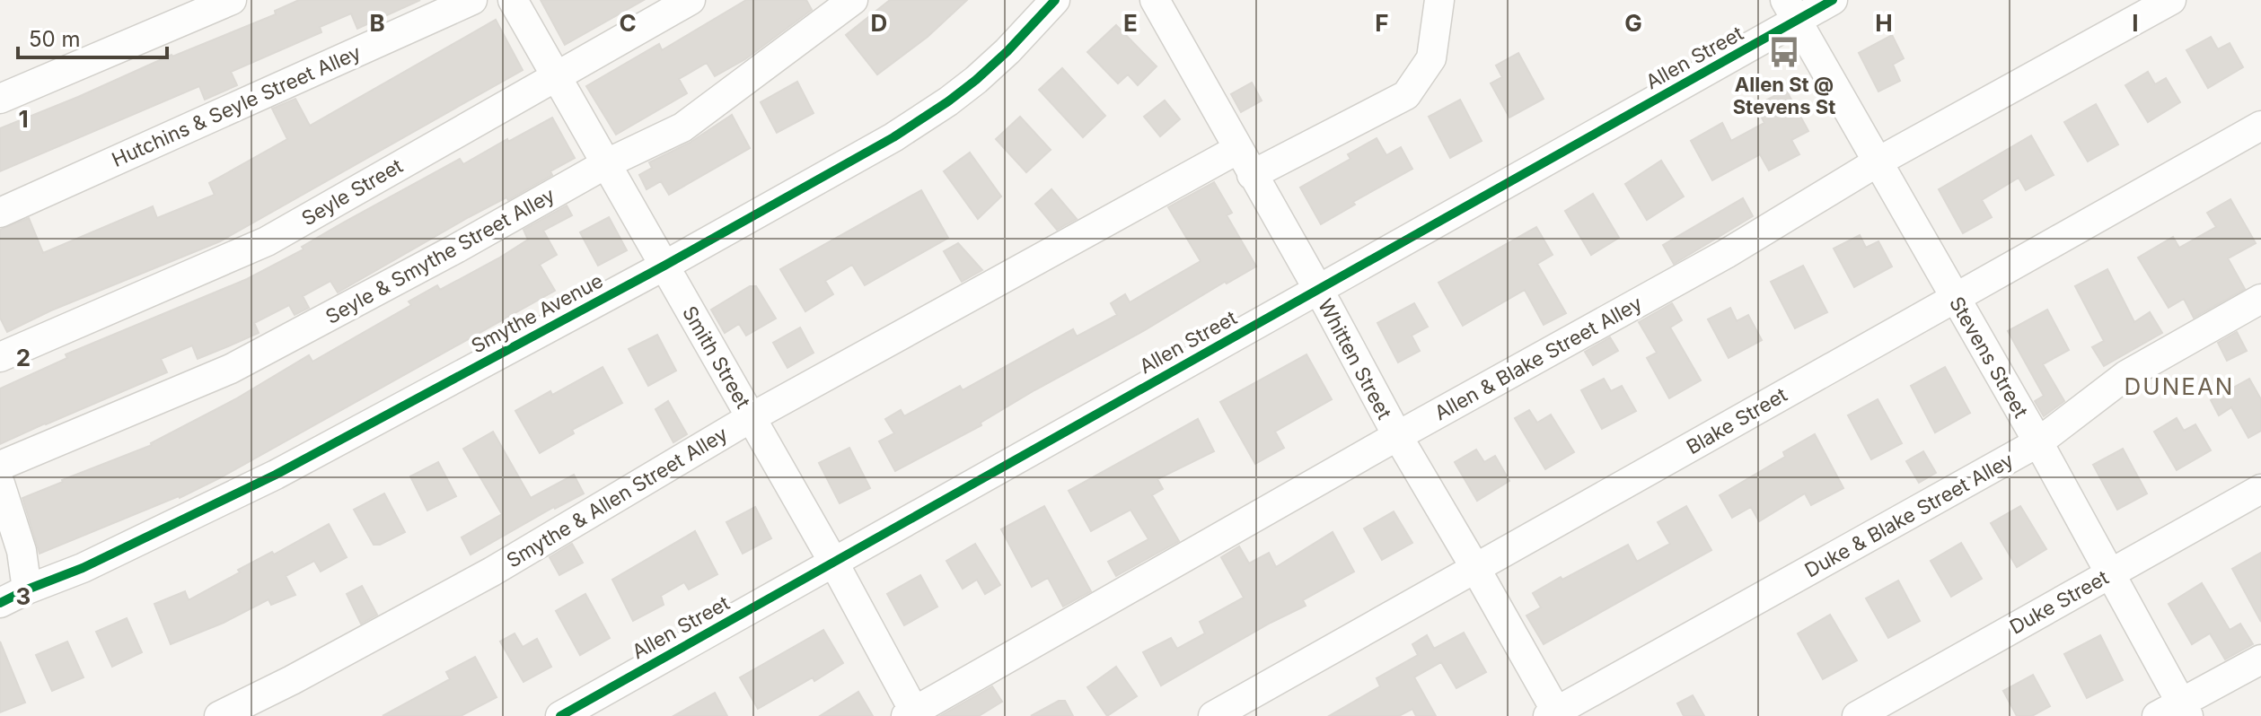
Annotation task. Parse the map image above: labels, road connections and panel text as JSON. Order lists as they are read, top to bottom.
{
  "streets": {
    "street": [
      "Allen Street",
      "Hutchins & Seyle Street Alley",
      "Seyle Street",
      "Seyle & Smythe Street Alley",
      "Smythe Avenue",
      "Smith Street",
      "Stevens Street",
      "Allen & Blake Street Alley",
      "Whitten Street",
      "Blake Street",
      "Smythe & Allen Street Alley",
      "Duke & Blake Street Alley",
      "Duke Street"
    ]
  },
  "crossings": [
    ["Allen Street", "Smith Street"],
    ["Allen Street", "Stevens Street"],
    ["Allen Street", "Whitten Street"],
    ["Seyle Street", "Smith Street"],
    ["Seyle & Smythe Street Alley", "Smith Street"],
    ["Smythe Avenue", "Smith Street"],
    ["Smith Street", "Allen & Blake Street Alley"],
    ["Smith Street", "Smythe & Allen Street Alley"],
    ["Stevens Street", "Allen & Blake Street Alley"],
    ["Stevens Street", "Blake Street"],
    ["Stevens Street", "Duke & Blake Street Alley"],
    ["Stevens Street", "Duke Street"],
    ["Allen & Blake Street Alley", "Whitten Street"],
    ["Whitten Street", "Blake Street"],
    ["Whitten Street", "Smythe & Allen Street Alley"],
    ["Whitten Street", "Duke & Blake Street Alley"]
  ],
  "districts": ["DUNEAN"],
  "places": {
    "bus stop": ["Allen St @ Stevens St"]
  },
  "scale_bar": "50 m",
  "grid": {
    "columns": [
      "B",
      "C",
      "D",
      "E",
      "F",
      "G",
      "H",
      "I"
    ],
    "rows": ["1", "2", "3"]
  }
}
